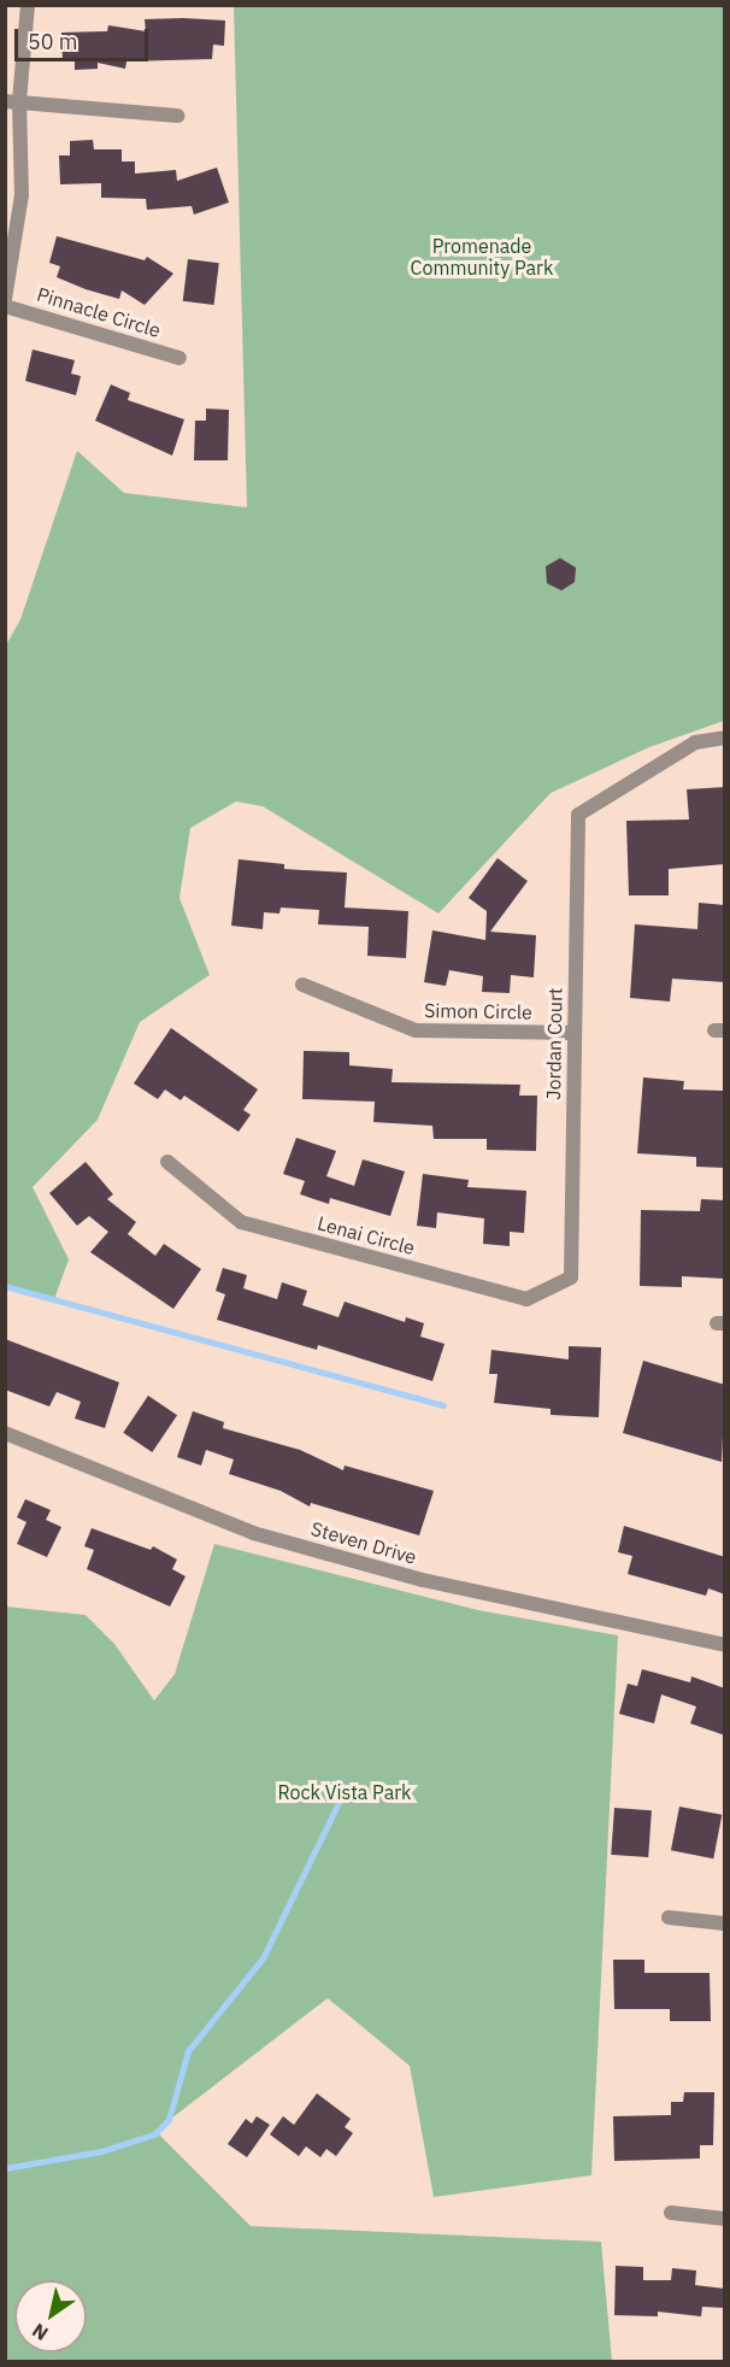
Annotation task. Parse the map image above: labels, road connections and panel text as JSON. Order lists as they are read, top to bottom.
{
  "streets": {
    "street": [
      "Pinnacle Circle",
      "Simon Circle",
      "Jordan Court",
      "Lenai Circle",
      "Steven Drive"
    ]
  },
  "crossings": [
    ["Simon Circle", "Jordan Court"],
    ["Jordan Court", "Lenai Circle"]
  ],
  "parks": ["Promenade Community Park", "Rock Vista Park"],
  "scale_bar": "50 m",
  "north": "bottom left"
}
